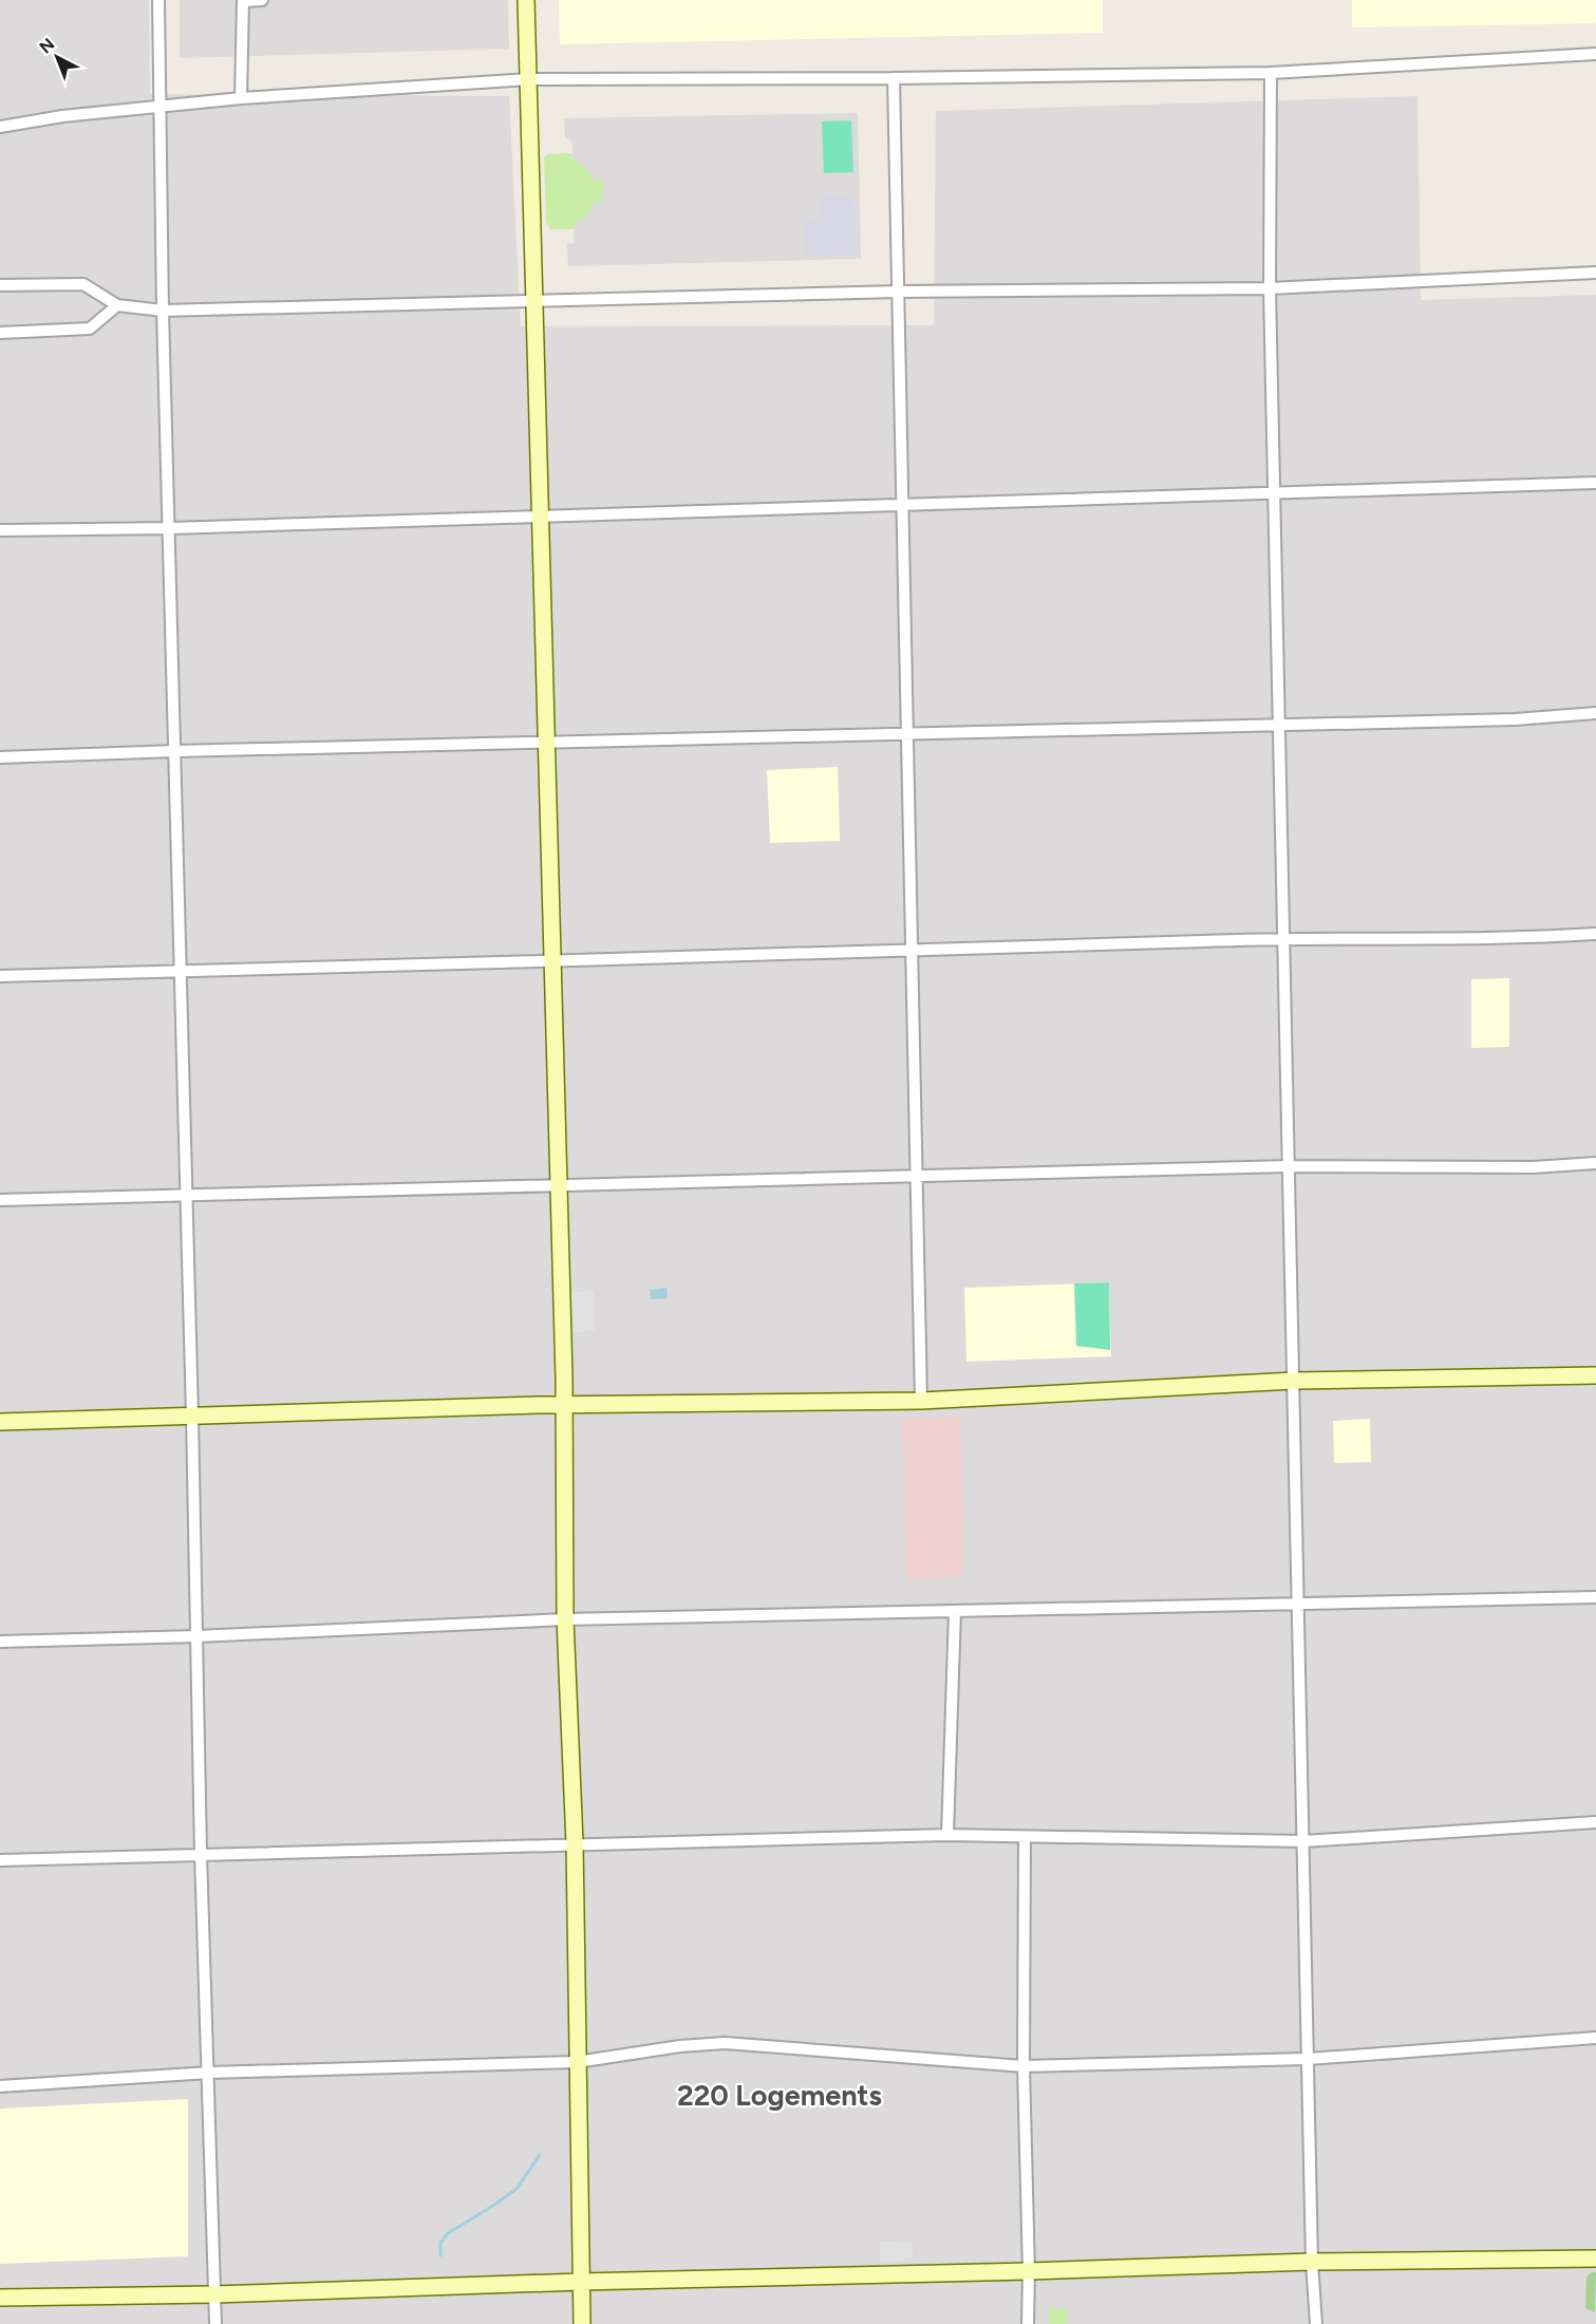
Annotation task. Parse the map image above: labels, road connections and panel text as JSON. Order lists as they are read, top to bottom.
{
  "districts": ["220 Logements"],
  "north": "top left"
}
